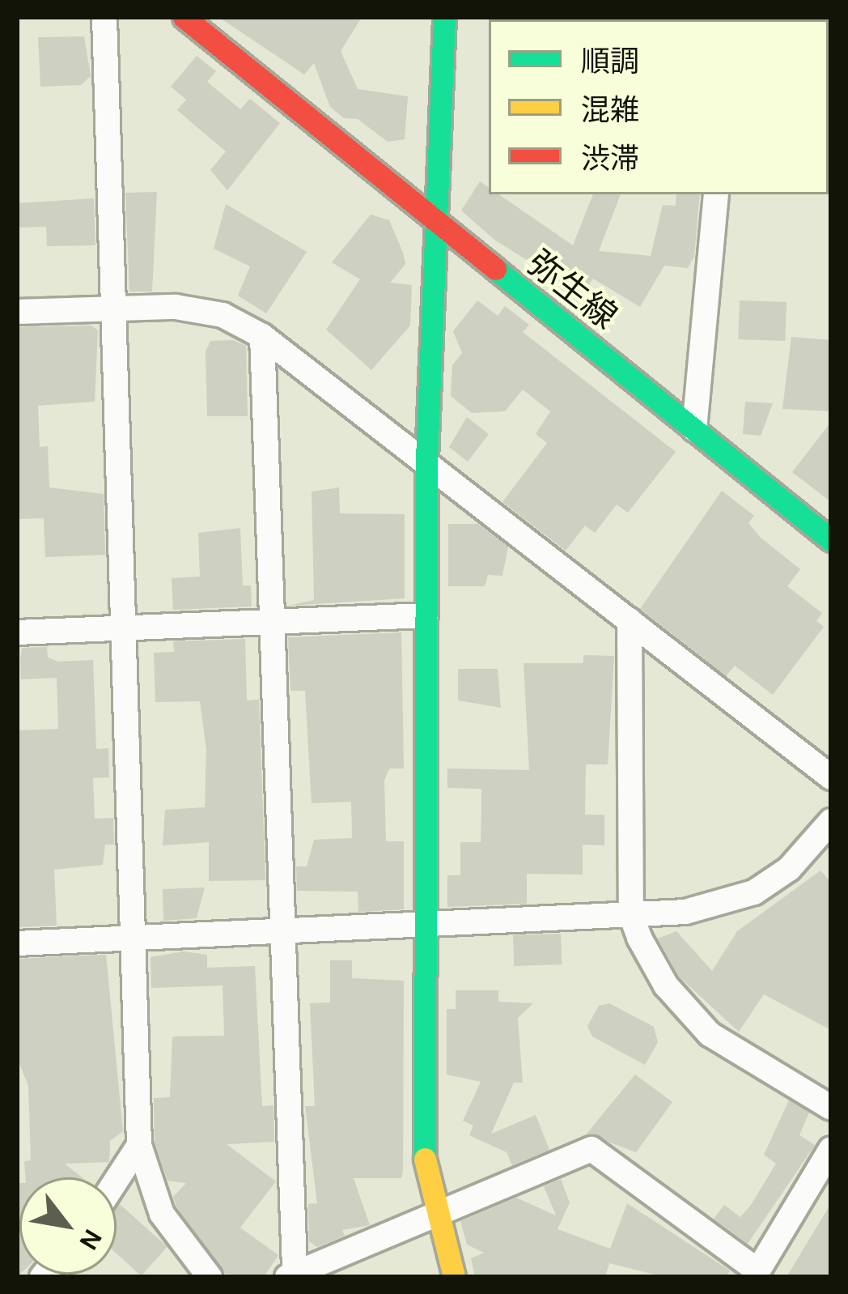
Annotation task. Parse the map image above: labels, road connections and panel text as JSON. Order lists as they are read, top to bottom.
{
  "streets": {
    "street": ["弥生線"]
  },
  "legend": ["順調", "混雑", "渋滞"],
  "north": "bottom right"
}
